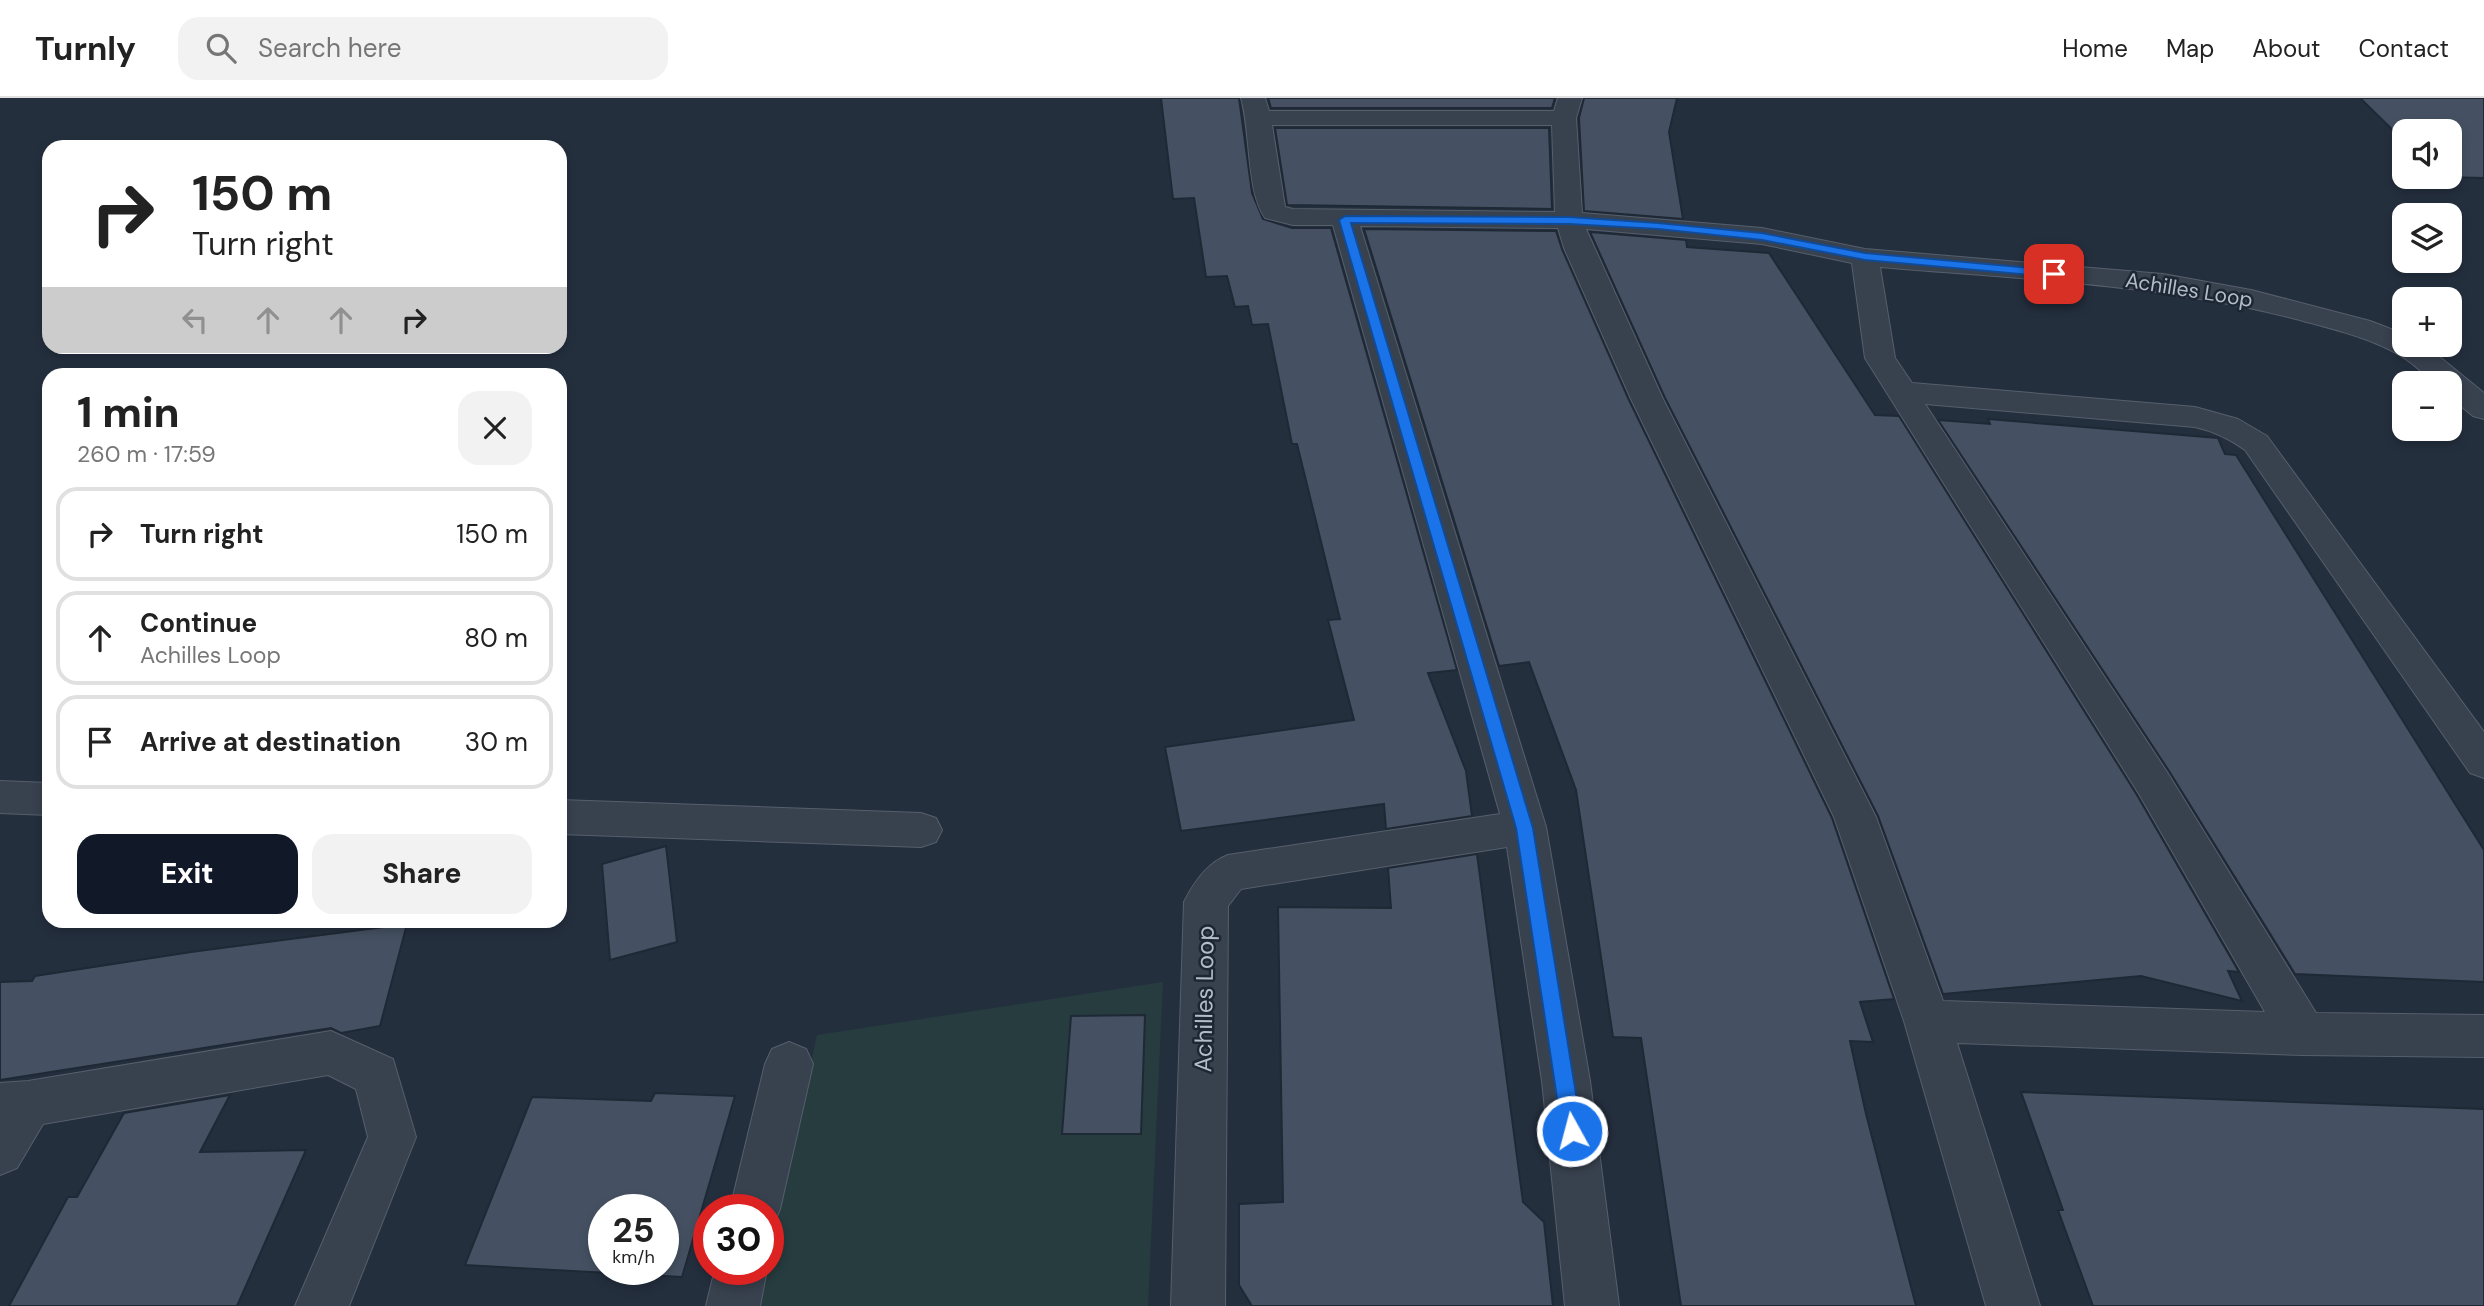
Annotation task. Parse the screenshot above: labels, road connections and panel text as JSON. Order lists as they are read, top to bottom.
{
  "streets": {
    "street": ["Achilles Loop"]
  },
  "page": {
    "header": "Turnly",
    "search": "Search here",
    "nav": [
      "Home",
      "Map",
      "About",
      "Contact"
    ],
    "map_buttons": ["+", "−"],
    "turn": ["150 m", "Turn right"],
    "heading": ["1 min", "260 m · 17:59"],
    "list": [
      {
        "name": "Turn right",
        "value": "150 m"
      },
      {
        "name": "Continue",
        "note": "Achilles Loop",
        "value": "80 m"
      },
      {
        "name": "Arrive at destination",
        "value": "30 m"
      }
    ],
    "buttons": ["Exit", "Share"],
    "speed": "25 km/h",
    "limit": "30"
  }
}
